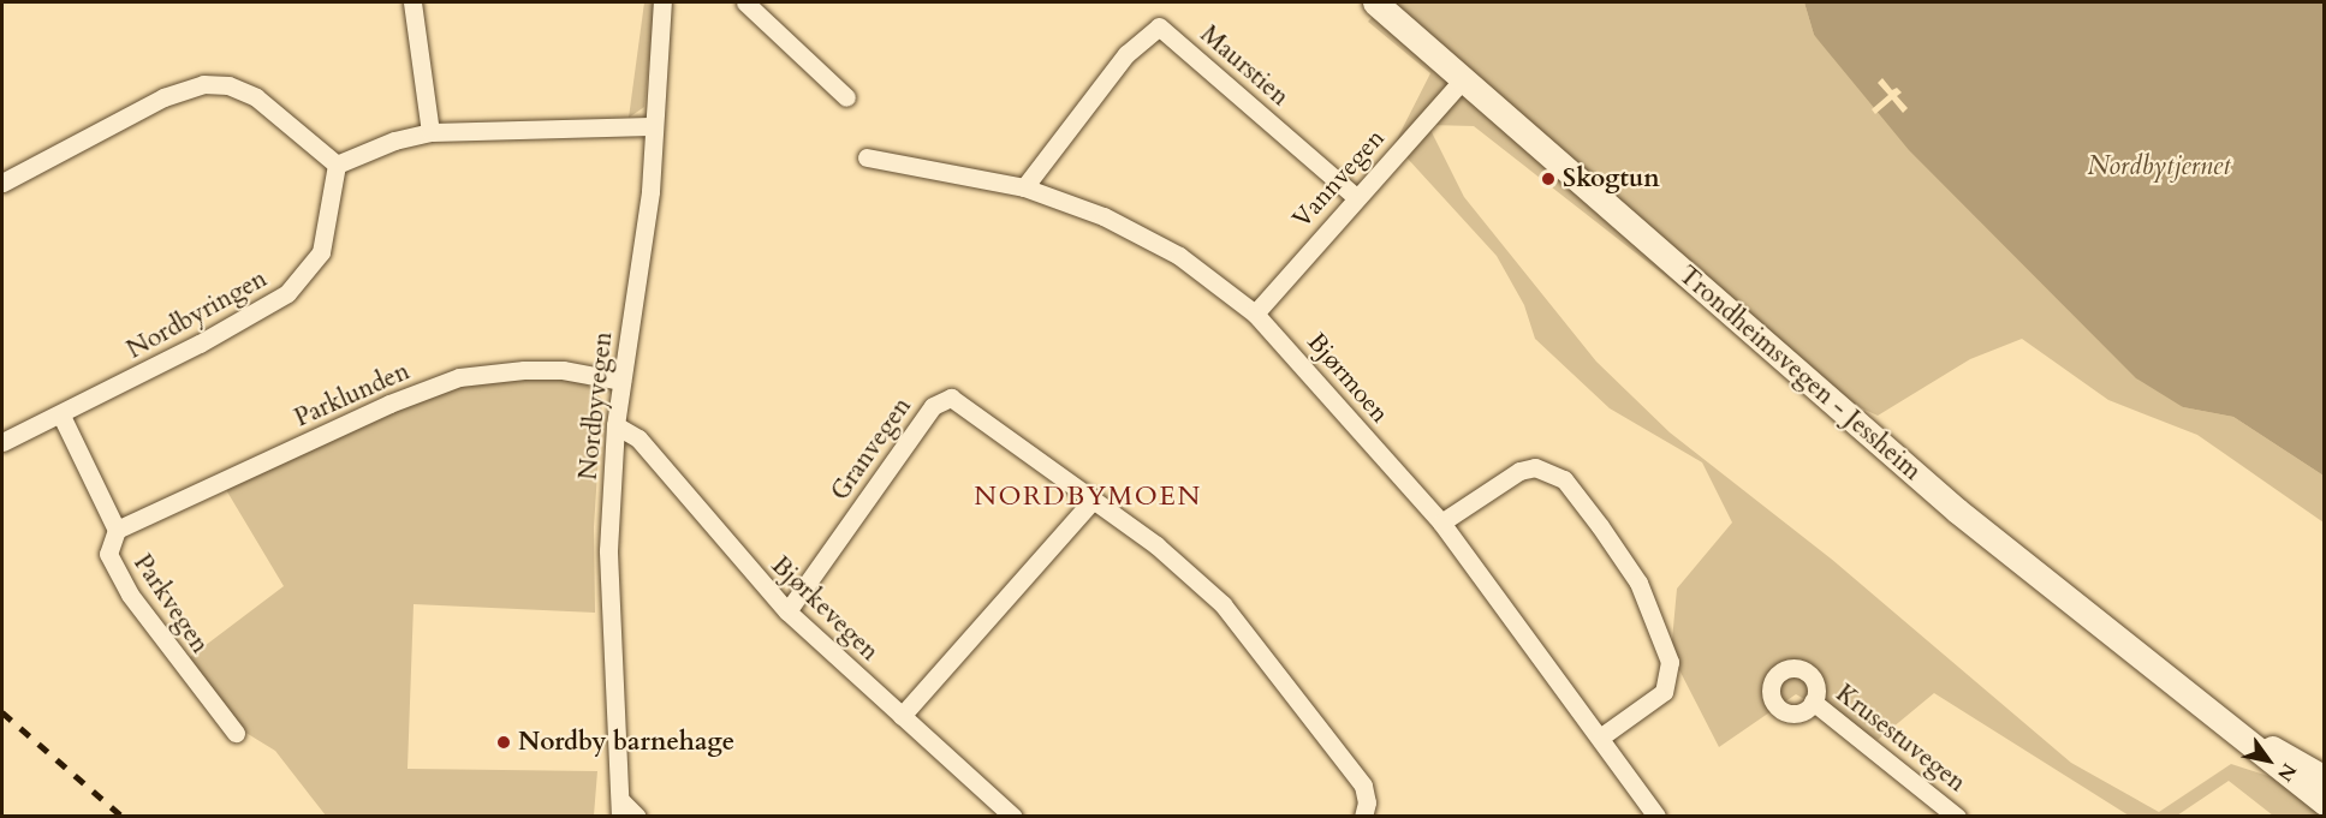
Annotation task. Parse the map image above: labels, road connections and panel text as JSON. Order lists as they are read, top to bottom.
{
  "streets": {
    "main road": ["Trondheimsvegen - Jessheim"],
    "street": [
      "Maurstien",
      "Vannvegen",
      "Nordbyringen",
      "Bjørmoen",
      "Parklunden",
      "Nordbyvegen",
      "Granvegen",
      "Parkvegen",
      "Bjørkevegen",
      "Krusestuvegen"
    ]
  },
  "crossings": [
    ["Maurstien", "Vannvegen"],
    ["Maurstien", "Bjørmoen"],
    ["Vannvegen", "Trondheimsvegen - Jessheim"],
    ["Vannvegen", "Bjørmoen"],
    ["Nordbyringen", "Parkvegen"],
    ["Parklunden", "Nordbyvegen"],
    ["Parklunden", "Parkvegen"],
    ["Nordbyvegen", "Bjørkevegen"],
    ["Granvegen", "Bjørkevegen"]
  ],
  "districts": ["NORDBYMOEN"],
  "water": ["Nordbytjernet"],
  "places": ["Skogtun", "Nordby barnehage"],
  "north": "bottom right"
}
